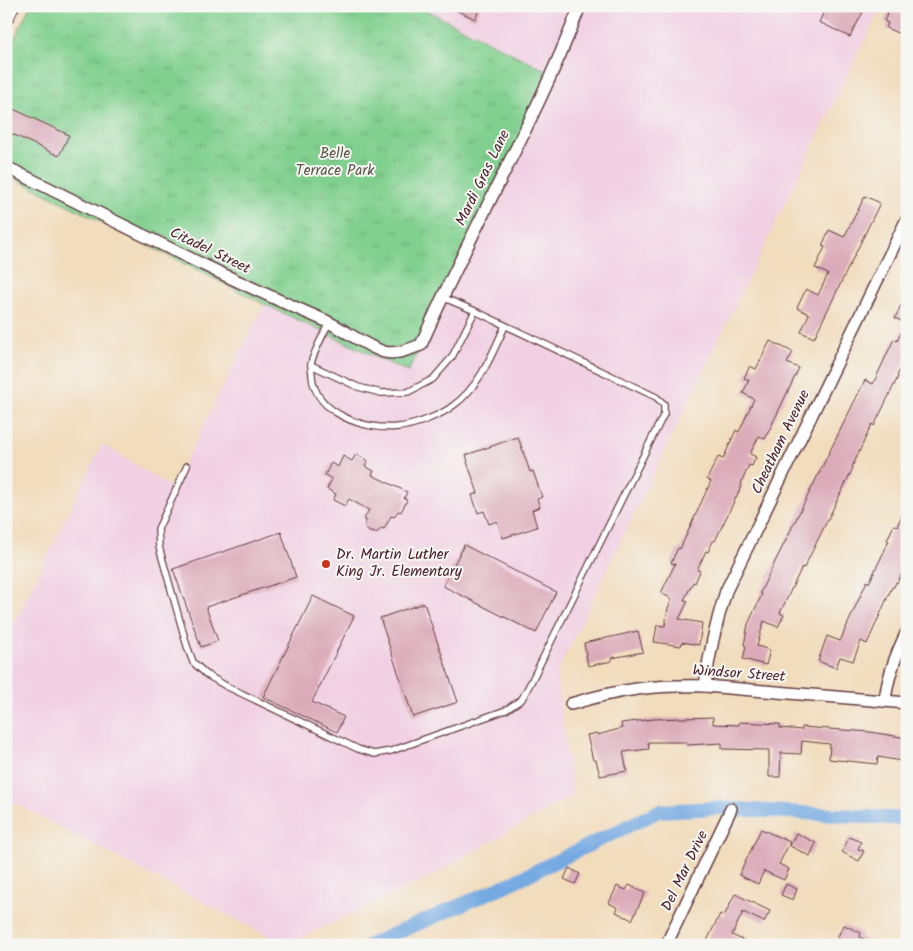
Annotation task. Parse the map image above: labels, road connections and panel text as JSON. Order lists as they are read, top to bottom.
{
  "streets": {
    "street": [
      "Mardi Gras Lane",
      "Citadel Street",
      "Cheatham Avenue",
      "Windsor Street",
      "Del Mar Drive"
    ]
  },
  "crossings": [
    ["Mardi Gras Lane", "Citadel Street"],
    ["Cheatham Avenue", "Windsor Street"]
  ],
  "parks": ["Belle Terrace Park"],
  "places": ["Dr. Martin Luther King Jr. Elementary"]
}
